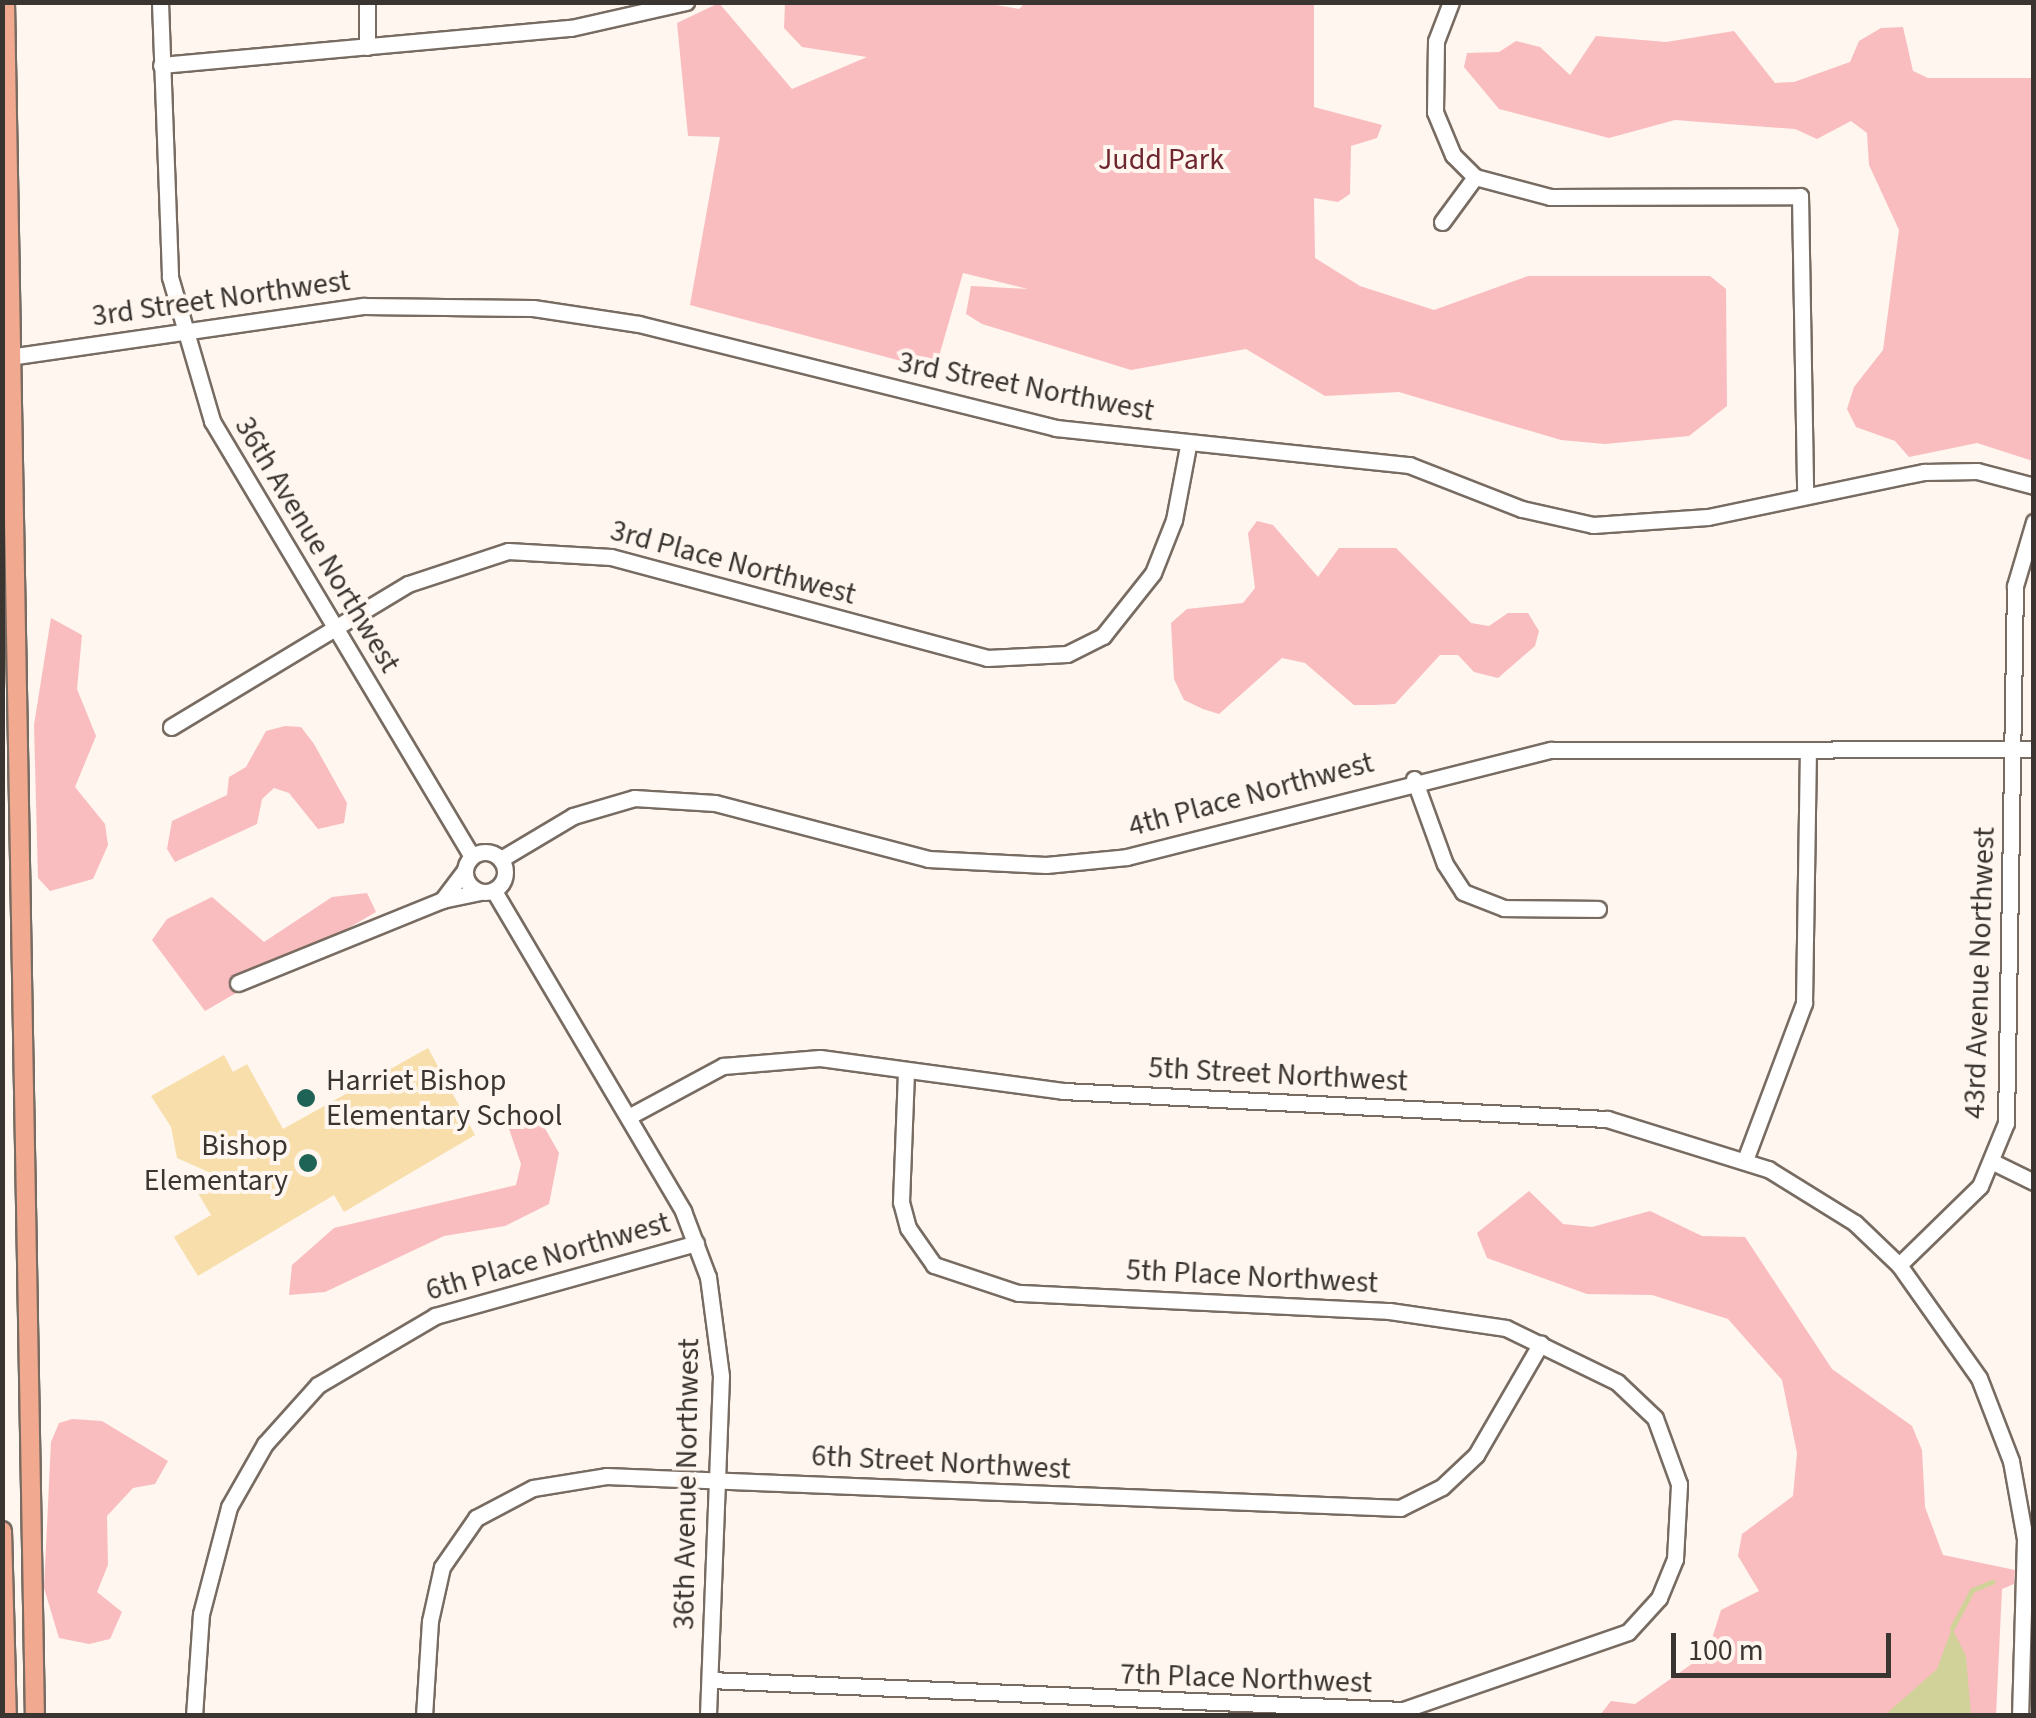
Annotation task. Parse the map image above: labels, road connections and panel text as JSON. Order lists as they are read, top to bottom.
{
  "streets": {
    "street": [
      "3rd Street Northwest",
      "36th Avenue Northwest",
      "3rd Place Northwest",
      "4th Place Northwest",
      "43rd Avenue Northwest",
      "5th Street Northwest",
      "6th Place Northwest",
      "5th Place Northwest",
      "6th Street Northwest",
      "7th Place Northwest"
    ]
  },
  "crossings": [
    ["3rd Street Northwest", "36th Avenue Northwest"],
    ["3rd Street Northwest", "3rd Place Northwest"],
    ["36th Avenue Northwest", "3rd Place Northwest"],
    ["36th Avenue Northwest", "5th Street Northwest"],
    ["36th Avenue Northwest", "6th Place Northwest"],
    ["36th Avenue Northwest", "6th Street Northwest"],
    ["36th Avenue Northwest", "7th Place Northwest"],
    ["4th Place Northwest", "43rd Avenue Northwest"],
    ["43rd Avenue Northwest", "5th Street Northwest"],
    ["5th Street Northwest", "5th Place Northwest"],
    ["5th Place Northwest", "6th Street Northwest"],
    ["5th Place Northwest", "7th Place Northwest"]
  ],
  "parks": ["Judd Park"],
  "places": ["Harriet Bishop Elementary School", "Bishop Elementary"],
  "scale_bar": "100 m"
}
